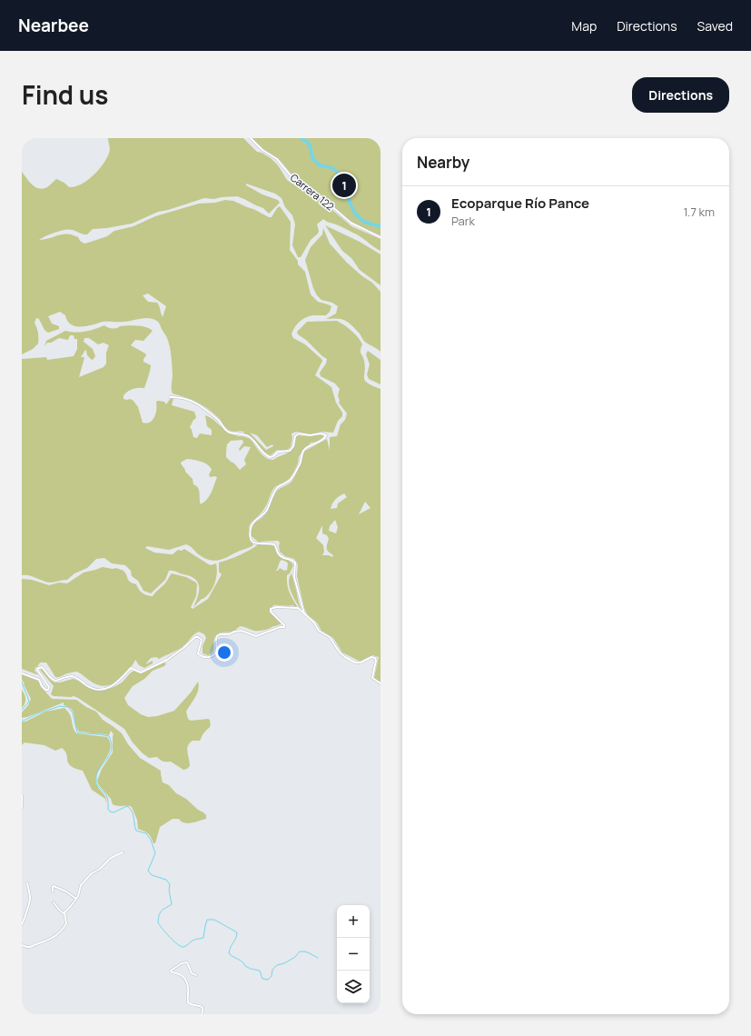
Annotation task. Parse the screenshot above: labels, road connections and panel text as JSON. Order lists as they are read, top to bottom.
{
  "streets": {
    "street": ["Carrera 122"]
  },
  "page": {
    "header": "Nearbee",
    "nav": ["Map", "Directions", "Saved"],
    "title": "Find us",
    "buttons": "Directions",
    "heading": "Nearby",
    "pins": "1",
    "list": [
      {
        "mark": "1",
        "name": "Ecoparque Río Pance",
        "note": "Park",
        "value": "1.7 km"
      }
    ],
    "map_buttons": ["+", "−"]
  }
}
